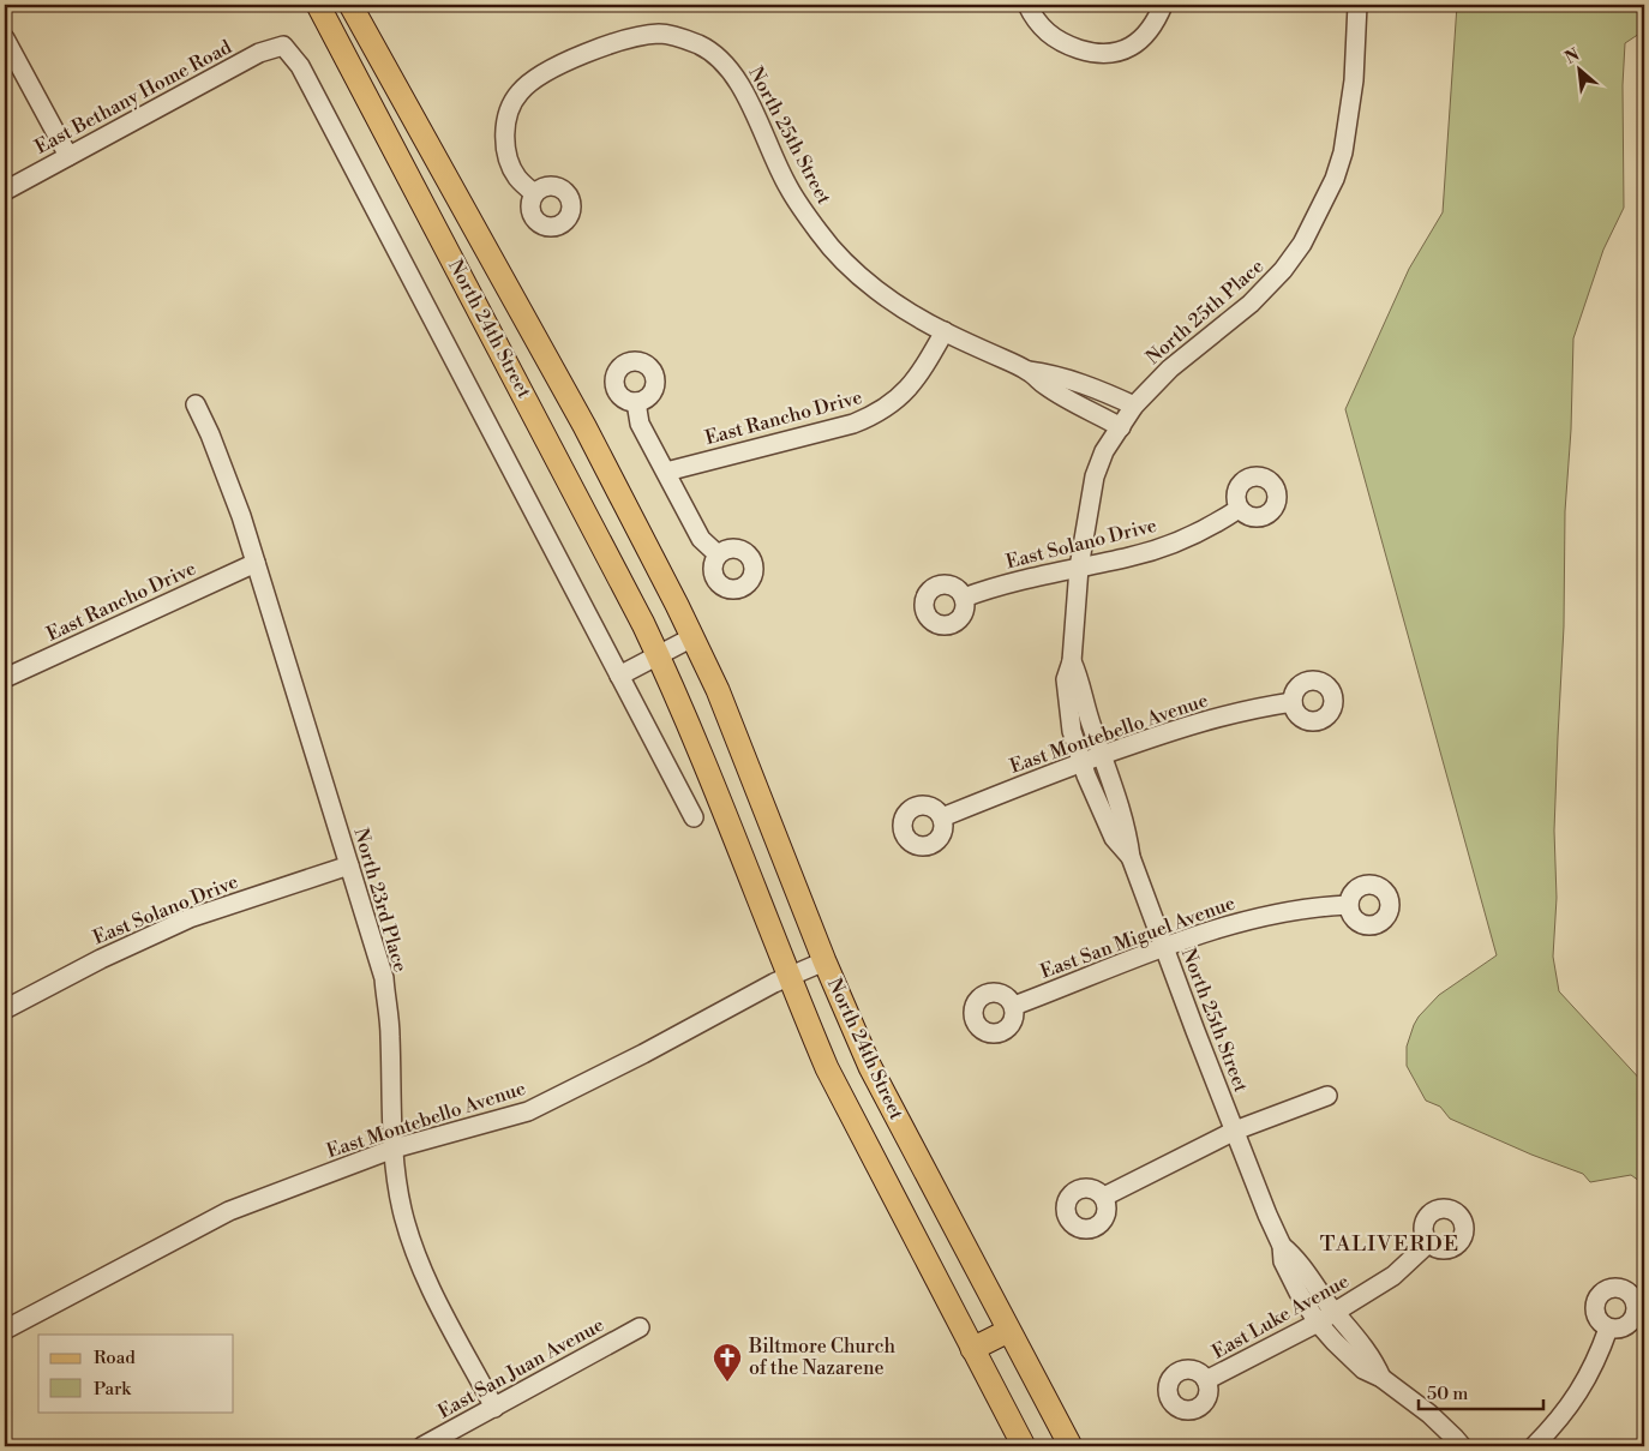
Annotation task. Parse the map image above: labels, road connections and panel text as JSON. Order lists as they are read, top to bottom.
{
  "streets": {
    "main road": ["North 24th Street"],
    "street": [
      "East Bethany Home Road",
      "North 25th Street",
      "North 25th Place",
      "East Rancho Drive",
      "East Solano Drive",
      "East Montebello Avenue",
      "North 23rd Place",
      "East San Miguel Avenue",
      "East Luke Avenue",
      "East San Juan Avenue"
    ]
  },
  "crossings": [
    ["North 25th Street", "North 25th Place"],
    ["North 25th Street", "East Rancho Drive"],
    ["North 25th Street", "East Solano Drive"],
    ["North 25th Street", "East Montebello Avenue"],
    ["North 25th Street", "East San Miguel Avenue"],
    ["North 24th Street", "East Montebello Avenue"],
    ["East Rancho Drive", "North 23rd Place"],
    ["East Solano Drive", "North 23rd Place"],
    ["East Montebello Avenue", "North 23rd Place"],
    ["North 23rd Place", "East San Juan Avenue"]
  ],
  "districts": ["TALIVERDE"],
  "places": {
    "church": ["Biltmore Church of the Nazarene"]
  },
  "legend": ["Road", "Park"],
  "scale_bar": "50 m",
  "north": "top left"
}
